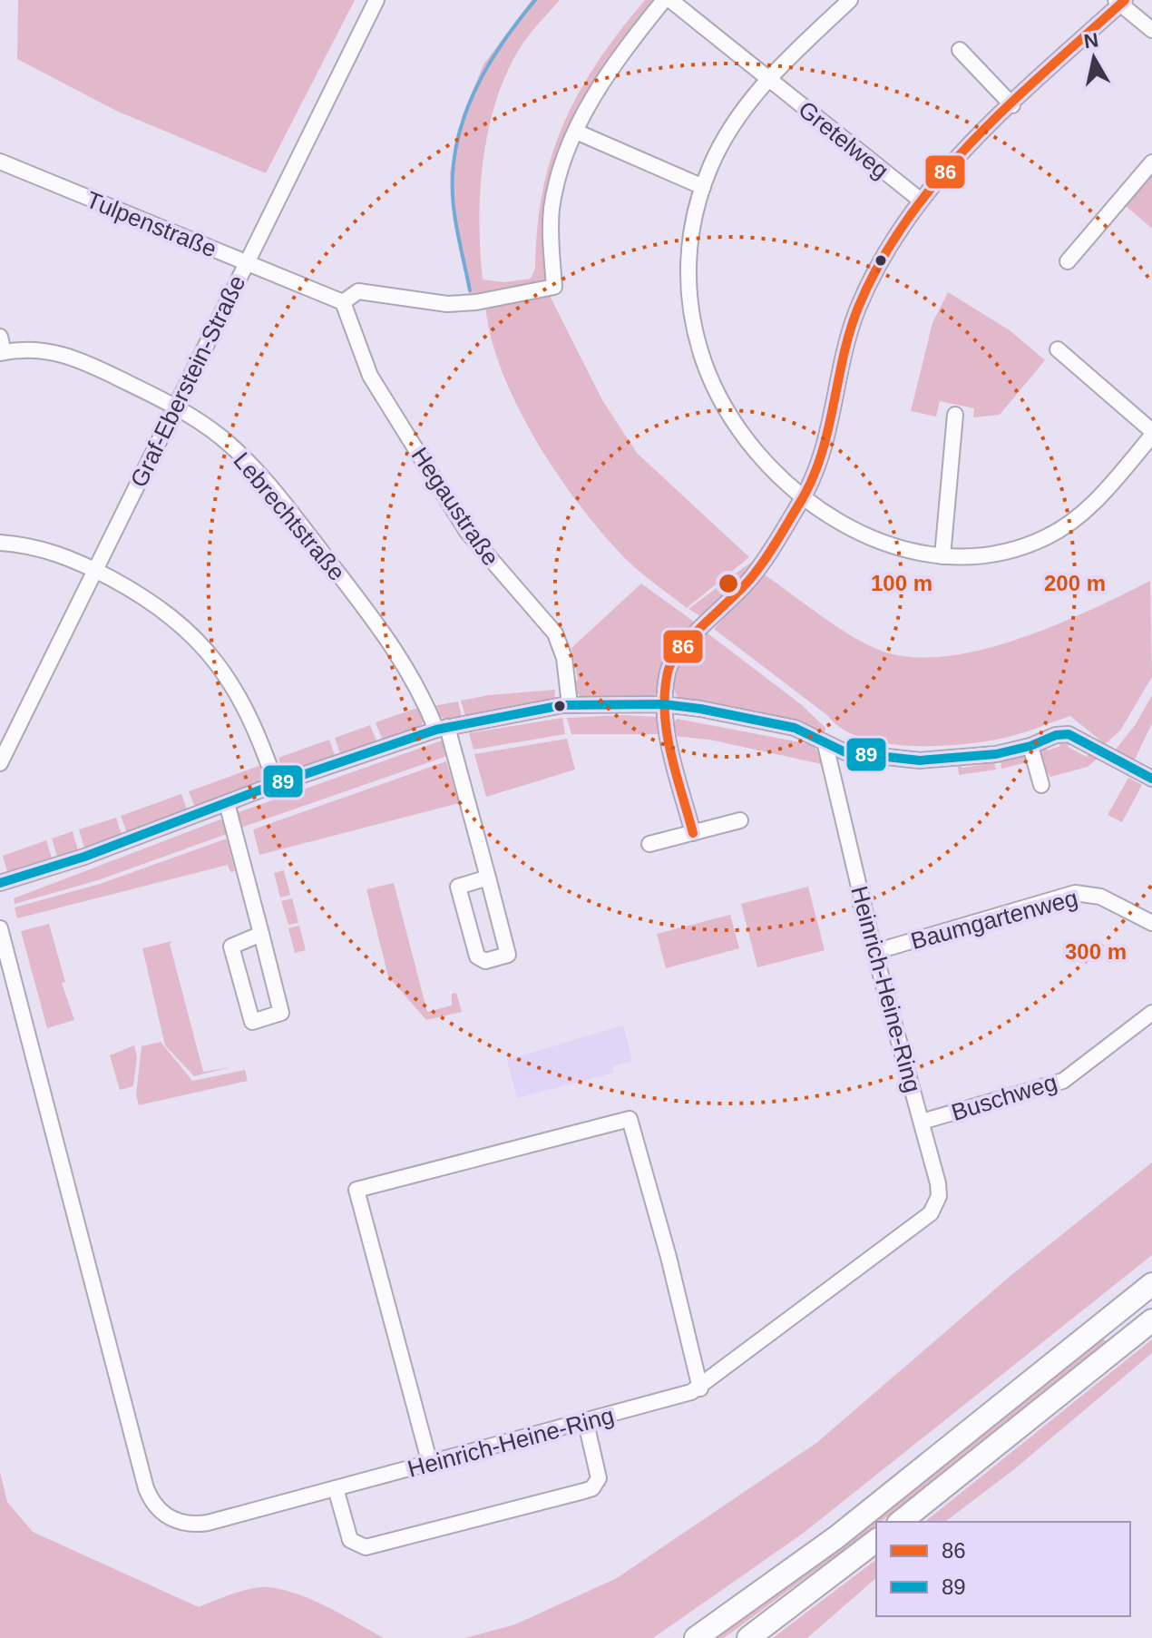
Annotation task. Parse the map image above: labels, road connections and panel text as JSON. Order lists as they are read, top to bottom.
{
  "streets": {
    "street": [
      "Gretelweg",
      "Tulpenstraße",
      "Graf-Eberstein-Straße",
      "Hegaustraße",
      "Lebrechtstraße",
      "Baumgartenweg",
      "Heinrich-Heine-Ring",
      "Buschweg"
    ]
  },
  "crossings": [
    ["Tulpenstraße", "Graf-Eberstein-Straße"],
    ["Tulpenstraße", "Hegaustraße"],
    ["Graf-Eberstein-Straße", "Lebrechtstraße"],
    ["Baumgartenweg", "Heinrich-Heine-Ring"],
    ["Heinrich-Heine-Ring", "Buschweg"]
  ],
  "lines": ["transit line 86", "transit line 89"],
  "legend": ["86", "89"],
  "north": "top",
  "rings": ["100 m", "200 m", "300 m"]
}
